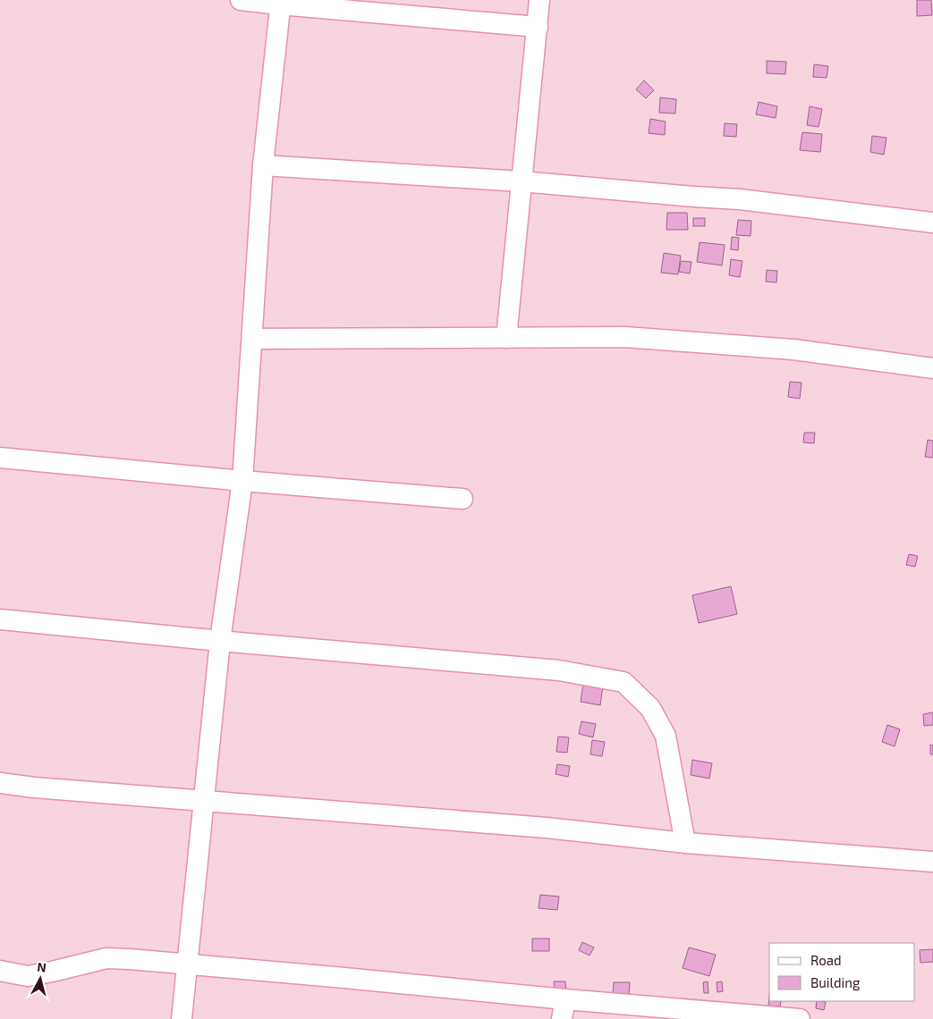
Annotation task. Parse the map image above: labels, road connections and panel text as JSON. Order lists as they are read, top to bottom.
{
  "legend": ["Road", "Building"],
  "north": "top"
}
